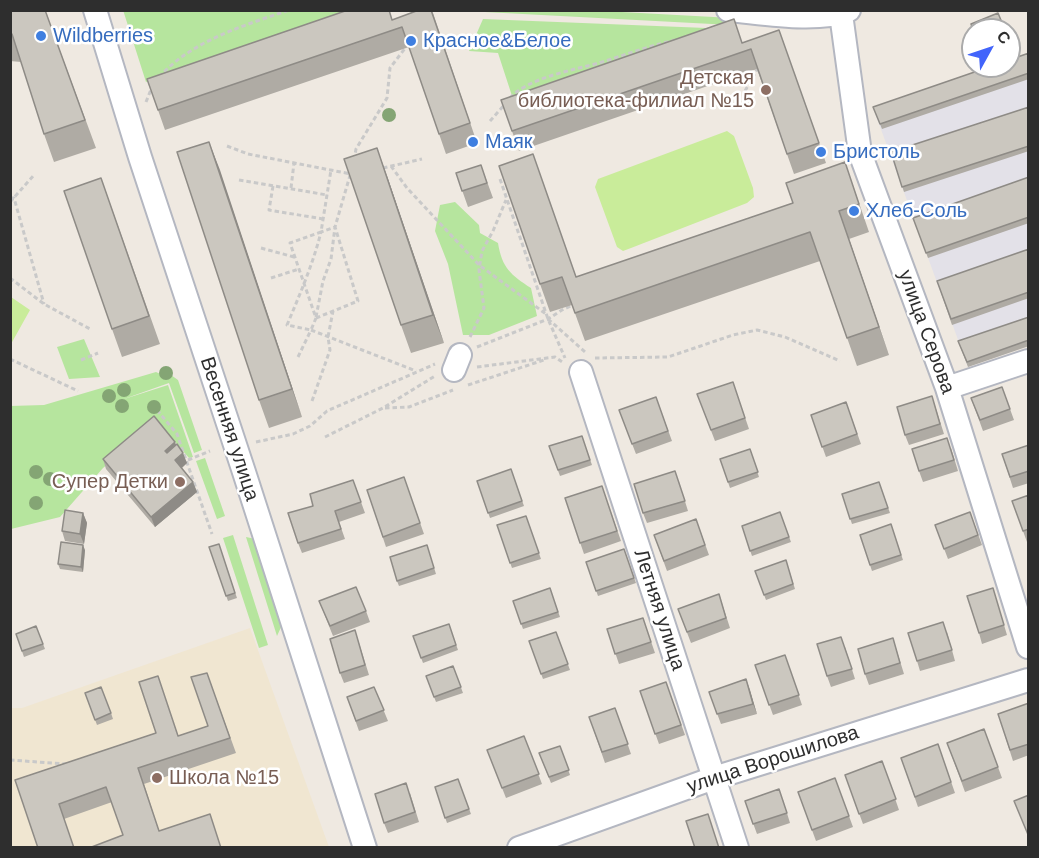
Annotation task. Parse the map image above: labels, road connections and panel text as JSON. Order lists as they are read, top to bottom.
{
  "streets": {
    "street": [
      "улица Серова",
      "Весенняя улица",
      "Летняя улица",
      "улица Ворошилова"
    ]
  },
  "crossings": [
    ["Летняя улица", "улица Ворошилова"]
  ],
  "places": [
    "Wildberries",
    "Красное&Белое",
    "Детская библиотека-филиал №15",
    "Маяк",
    "Бристоль",
    "Хлеб-Соль",
    "Супер Детки",
    "Школа №15"
  ],
  "north": "top right"
}
